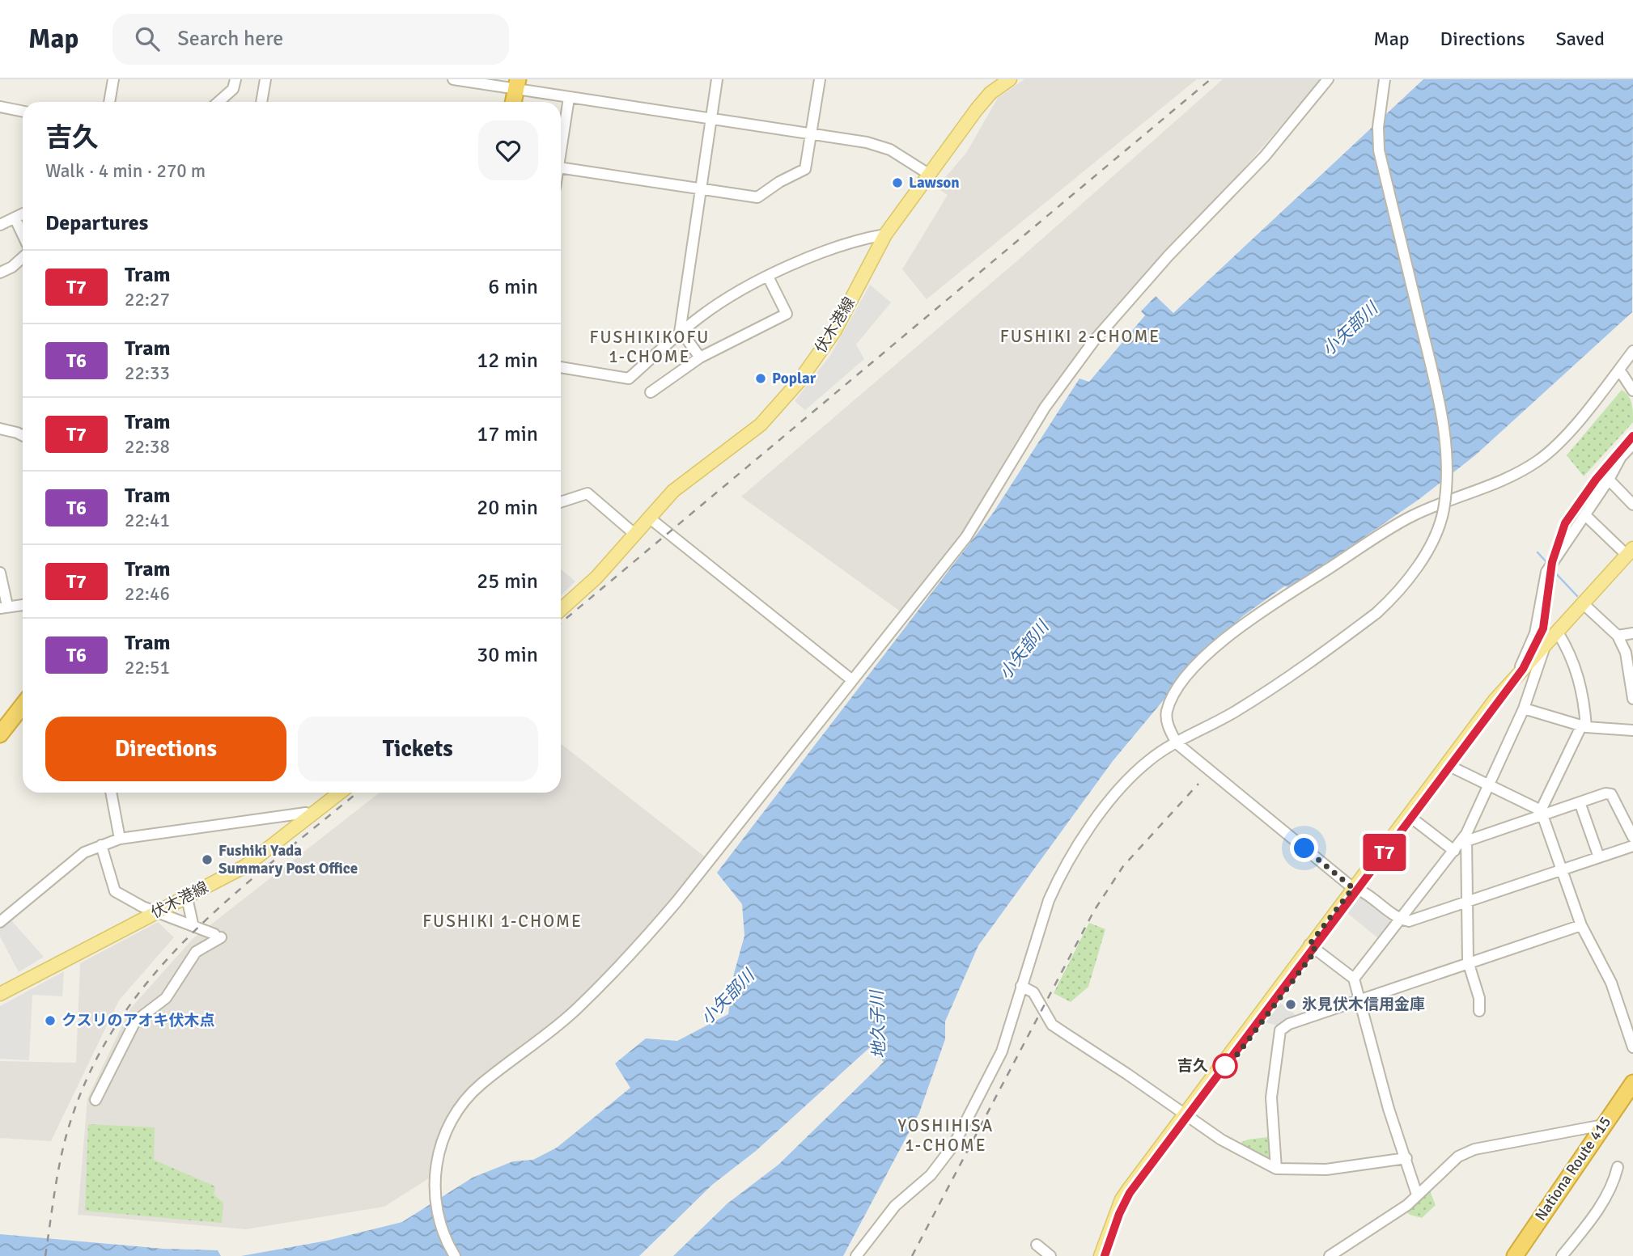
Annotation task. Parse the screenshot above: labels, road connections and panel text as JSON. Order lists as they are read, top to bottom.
{
  "streets": {
    "highway": ["Nationa Route 415"],
    "main road": ["伏木港線"]
  },
  "districts": [
    "FUSHIKI 2-CHOME",
    "FUSHIKIKOFU 1-CHOME",
    "FUSHIKI 1-CHOME",
    "YOSHIHISA 1-CHOME"
  ],
  "water": ["小矢部川", "地久子川"],
  "places": [
    "Lawson",
    "Poplar",
    "Fushiki Yada Summary Post Office",
    "氷見伏木信用金庫",
    "クスリのアオキ伏木点",
    "吉久"
  ],
  "lines": ["tram line T7"],
  "page": {
    "header": "Map",
    "search": "Search here",
    "nav": ["Map", "Directions", "Saved"],
    "on_map": "T7",
    "heading": [
      ["吉久", "Walk · 4 min · 270 m"],
      "Departures"
    ],
    "list": [
      {
        "mark": "T7",
        "name": "Tram",
        "note": "22:27",
        "value": "6 min"
      },
      {
        "mark": "T6",
        "name": "Tram",
        "note": "22:33",
        "value": "12 min"
      },
      {
        "mark": "T7",
        "name": "Tram",
        "note": "22:38",
        "value": "17 min"
      },
      {
        "mark": "T6",
        "name": "Tram",
        "note": "22:41",
        "value": "20 min"
      },
      {
        "mark": "T7",
        "name": "Tram",
        "note": "22:46",
        "value": "25 min"
      },
      {
        "mark": "T6",
        "name": "Tram",
        "note": "22:51",
        "value": "30 min"
      }
    ],
    "buttons": ["Directions", "Tickets"]
  }
}
